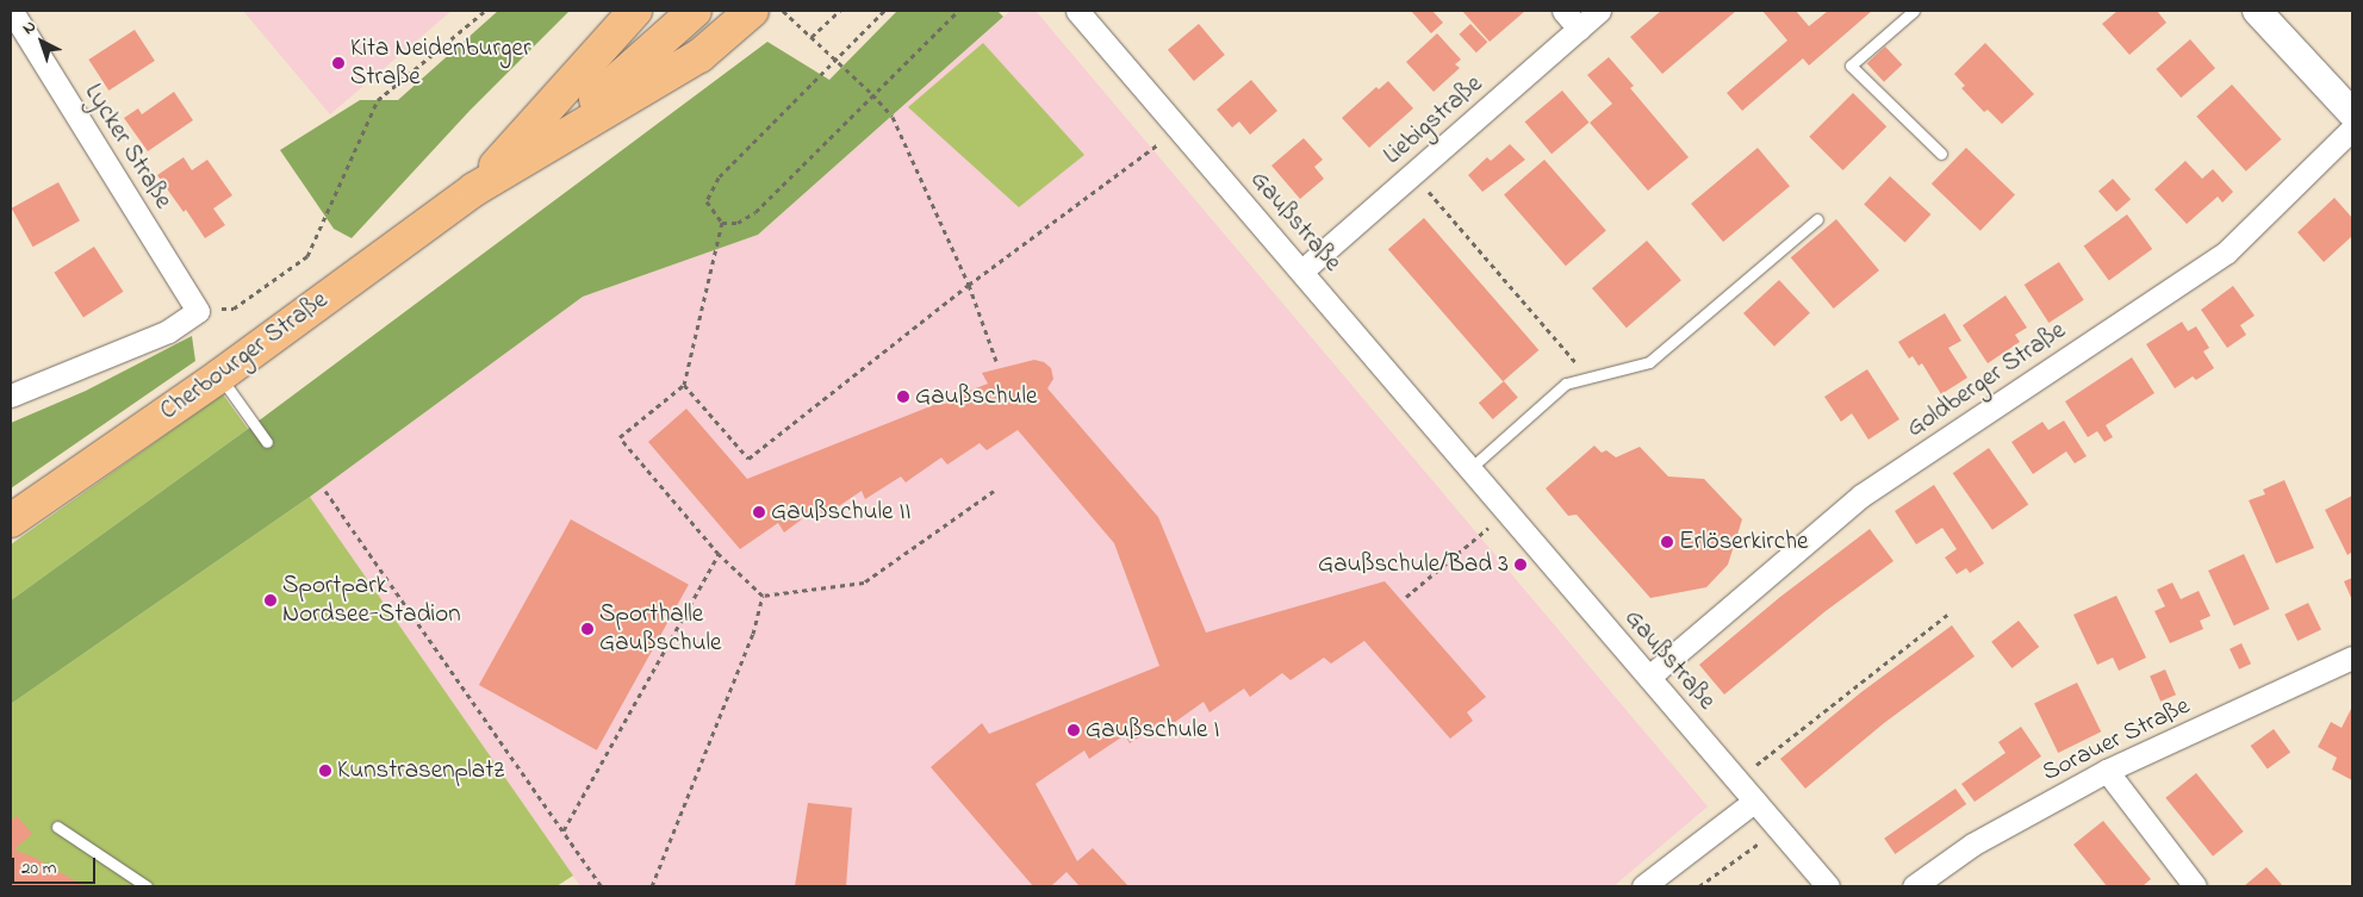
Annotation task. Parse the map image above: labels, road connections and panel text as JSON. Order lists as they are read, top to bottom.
{
  "streets": {
    "main road": ["Cherbourger Straße"],
    "street": [
      "Liebigstraße",
      "Lycker Straße",
      "Gaußstraße",
      "Goldberger Straße",
      "Sorauer Straße"
    ]
  },
  "crossings": [
    ["Liebigstraße", "Gaußstraße"],
    ["Gaußstraße", "Goldberger Straße"]
  ],
  "places": [
    "Kita Neidenburger Straße",
    "Gaußschule",
    "Gaußschule II",
    "Erlöserkirche",
    "Gaußschule/Bad 3",
    "Sportpark Nordsee-Stadion",
    "Sporthalle Gaußschule",
    "Gaußschule I",
    "Kunstrasenplatz"
  ],
  "scale_bar": "20 m",
  "north": "top left"
}
